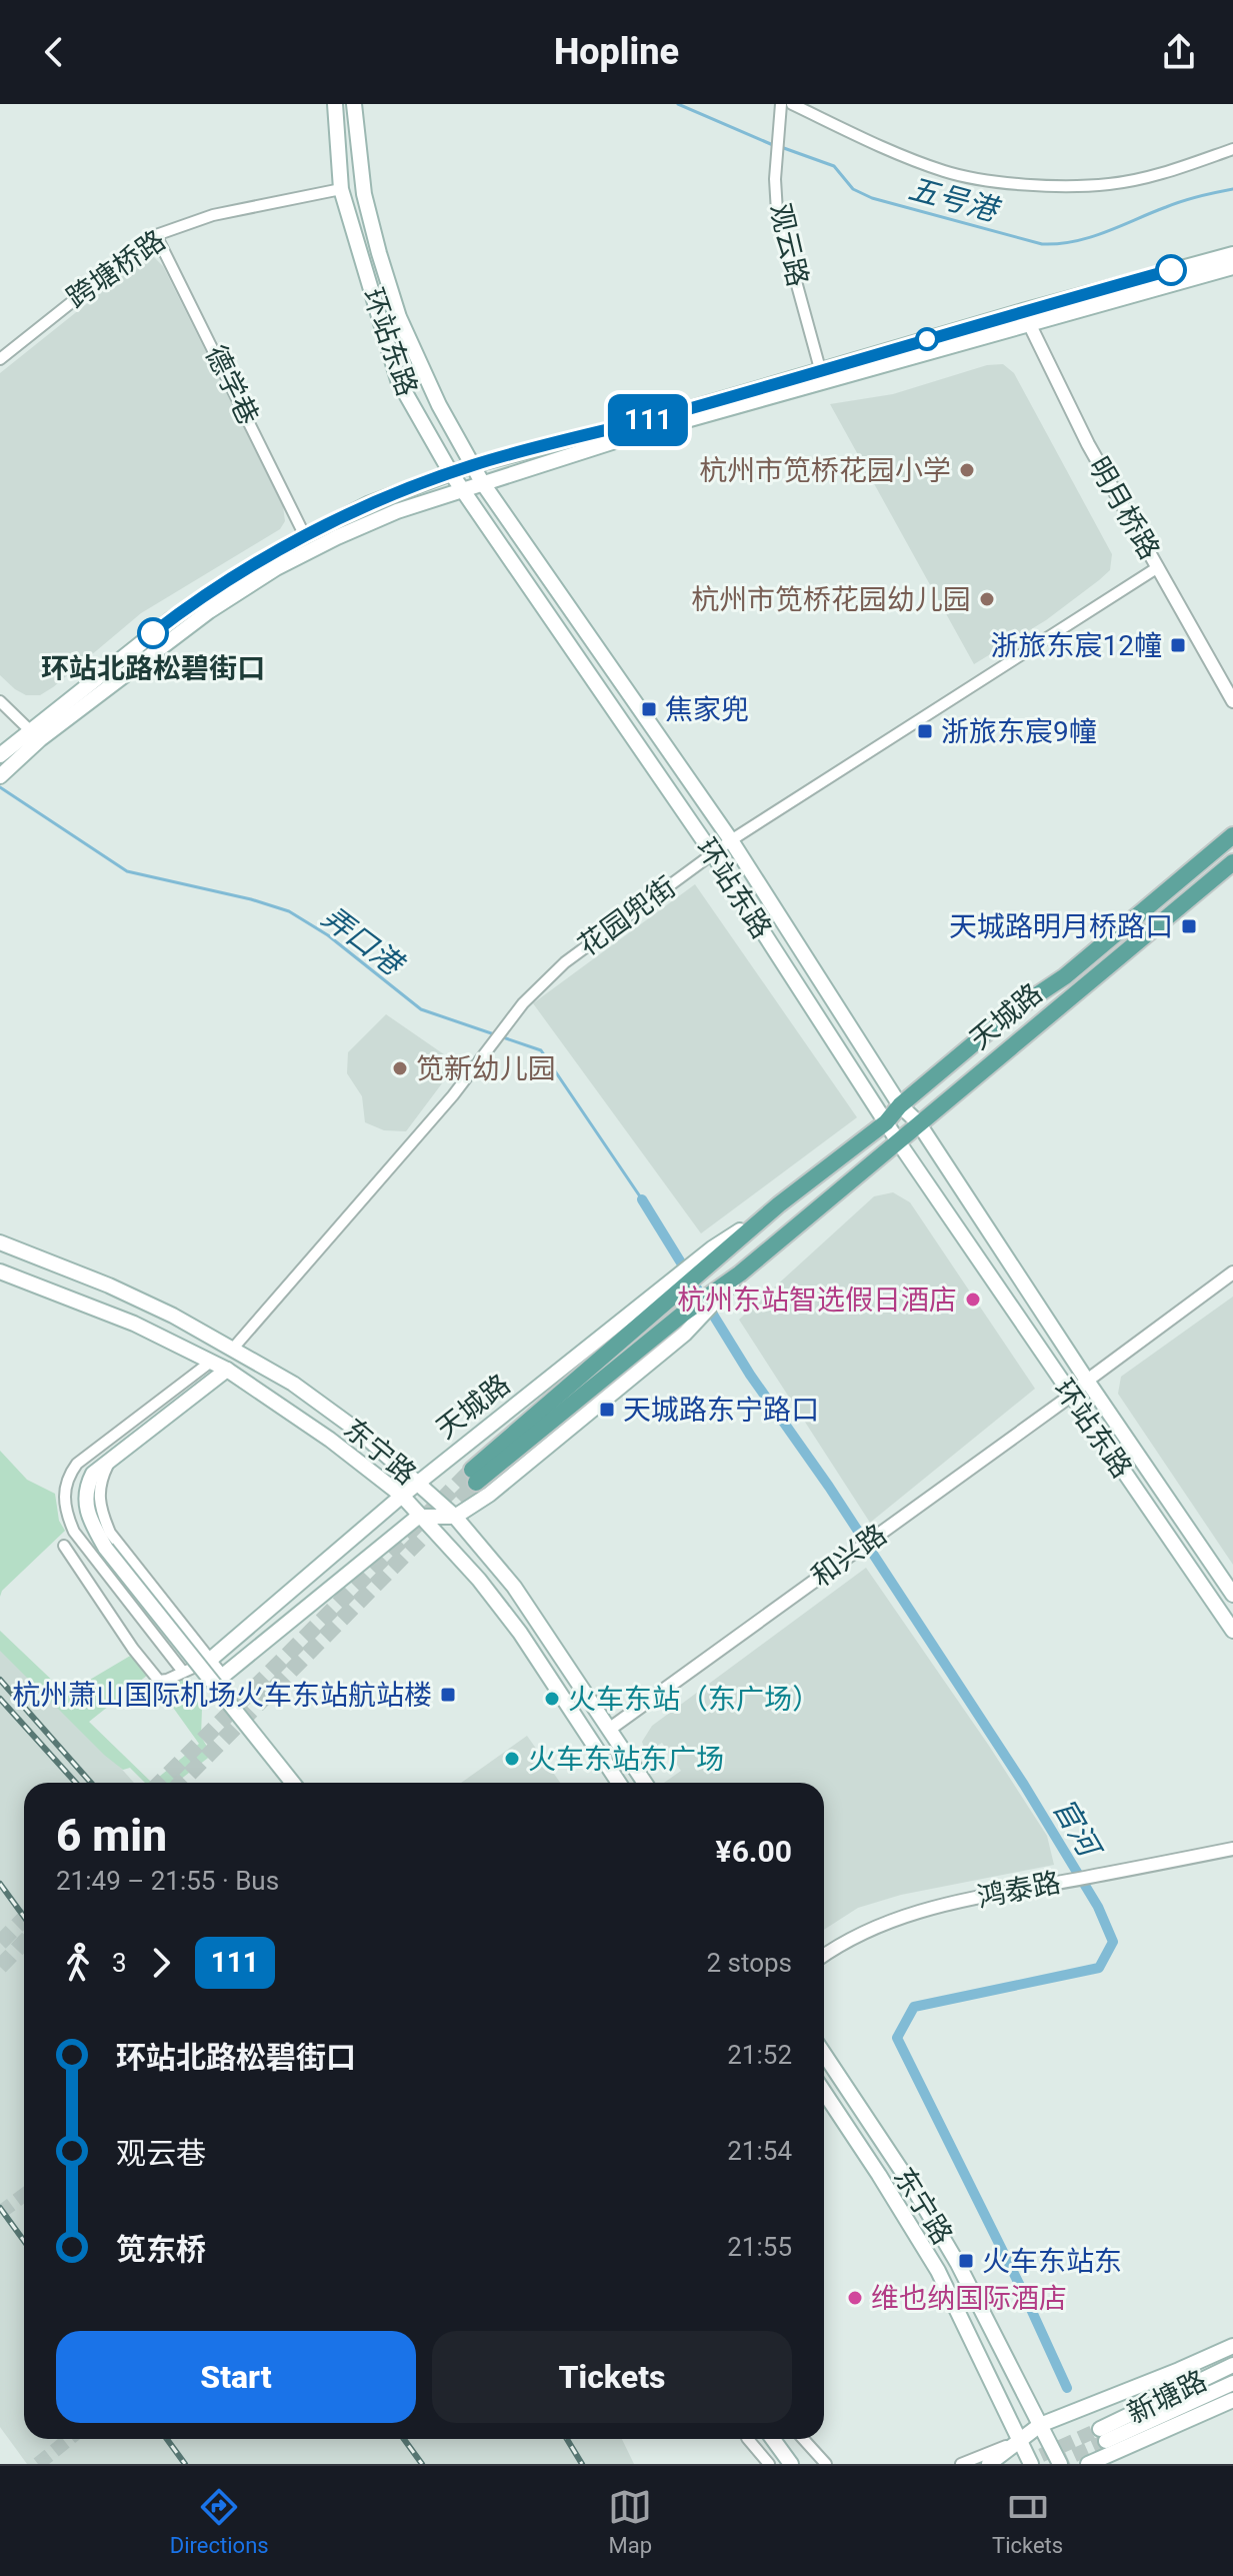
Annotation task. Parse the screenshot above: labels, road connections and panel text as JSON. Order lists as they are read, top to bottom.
{
  "streets": {
    "main road": [
      "环站东路",
      "天城路",
      "东宁路",
      "新塘路"
    ],
    "street": [
      "观云路",
      "跨塘桥路",
      "德学巷",
      "明月桥路",
      "花园兜街",
      "和兴路",
      "鸿泰路"
    ]
  },
  "crossings": [
    ["跨塘桥路", "环站东路"],
    ["跨塘桥路", "德学巷"],
    ["环站东路", "花园兜街"],
    ["环站东路", "天城路"],
    ["环站东路", "和兴路"],
    ["明月桥路", "花园兜街"],
    ["花园兜街", "东宁路"],
    ["天城路", "东宁路"],
    ["东宁路", "和兴路"]
  ],
  "water": ["五号港", "弄口港", "官河"],
  "places": {
    "other": [
      "杭州市笕桥花园小学",
      "杭州市笕桥花园幼儿园",
      "环站北路松碧街口",
      "笕新幼儿园",
      "杭州东站智选假日酒店",
      "火车东站（东广场）",
      "火车东站东广场",
      "维也纳国际酒店"
    ],
    "transit": [
      "浙旅东宸12幢",
      "焦家兜",
      "浙旅东宸9幢",
      "天城路明月桥路口",
      "天城路东宁路口",
      "杭州萧山国际机场火车东站航站楼",
      "火车东站东"
    ]
  },
  "lines": ["bus line 111"],
  "page": {
    "header": "Hopline",
    "on_map": "111",
    "heading": ["6 min", "21:49 – 21:55 · Bus", "¥6.00"],
    "legs": ["3", "111", "2 stops"],
    "list": [
      {
        "name": "环站北路松碧街口",
        "value": "21:52"
      },
      {
        "name": "观云巷",
        "value": "21:54"
      },
      {
        "name": "笕东桥",
        "value": "21:55"
      }
    ],
    "buttons": ["Start", "Tickets"],
    "tabs": ["Directions", "Map", "Tickets"]
  }
}
